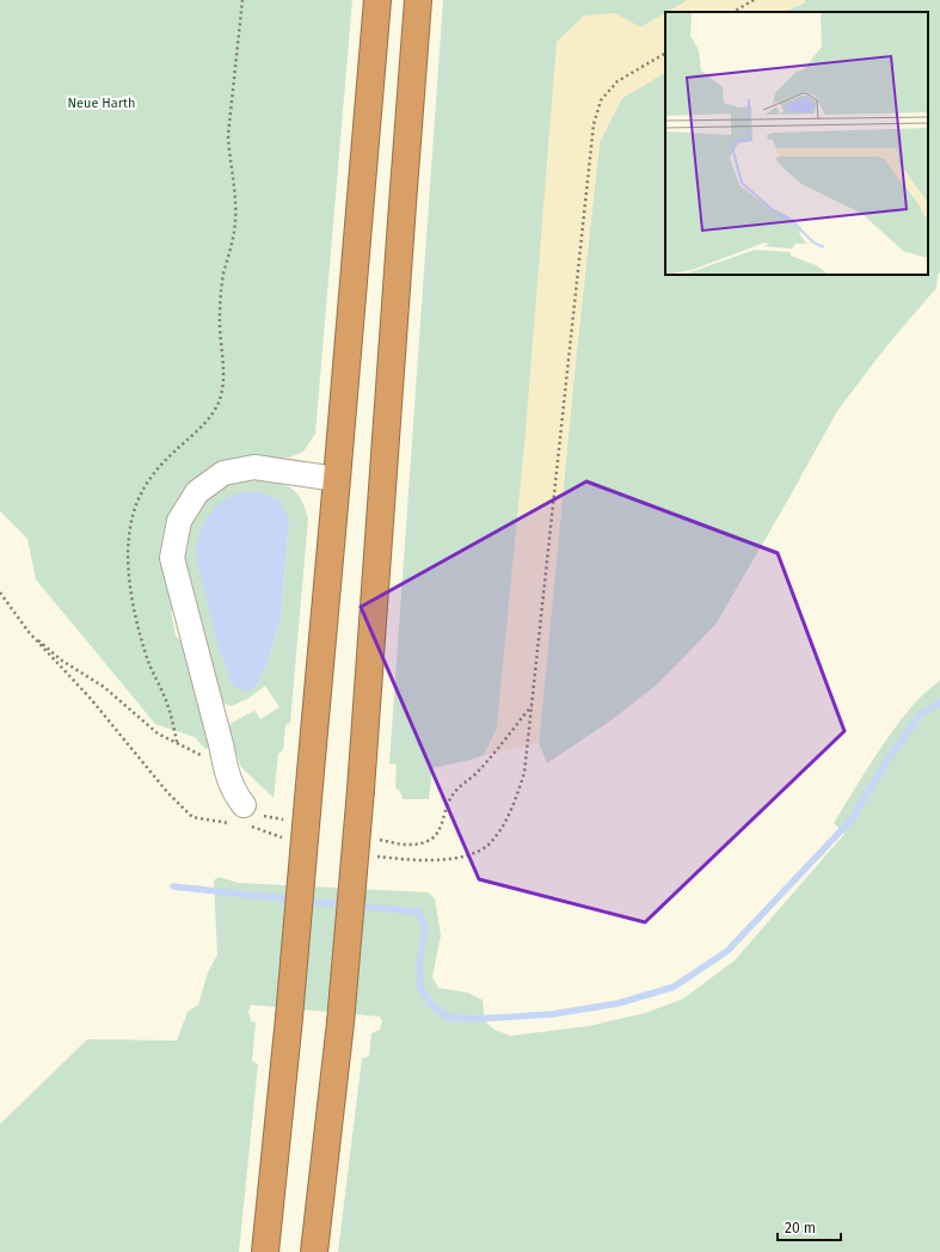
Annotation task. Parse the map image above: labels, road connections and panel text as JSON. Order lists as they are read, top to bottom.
{
  "parks": ["Neue Harth"],
  "scale_bar": "20 m"
}
